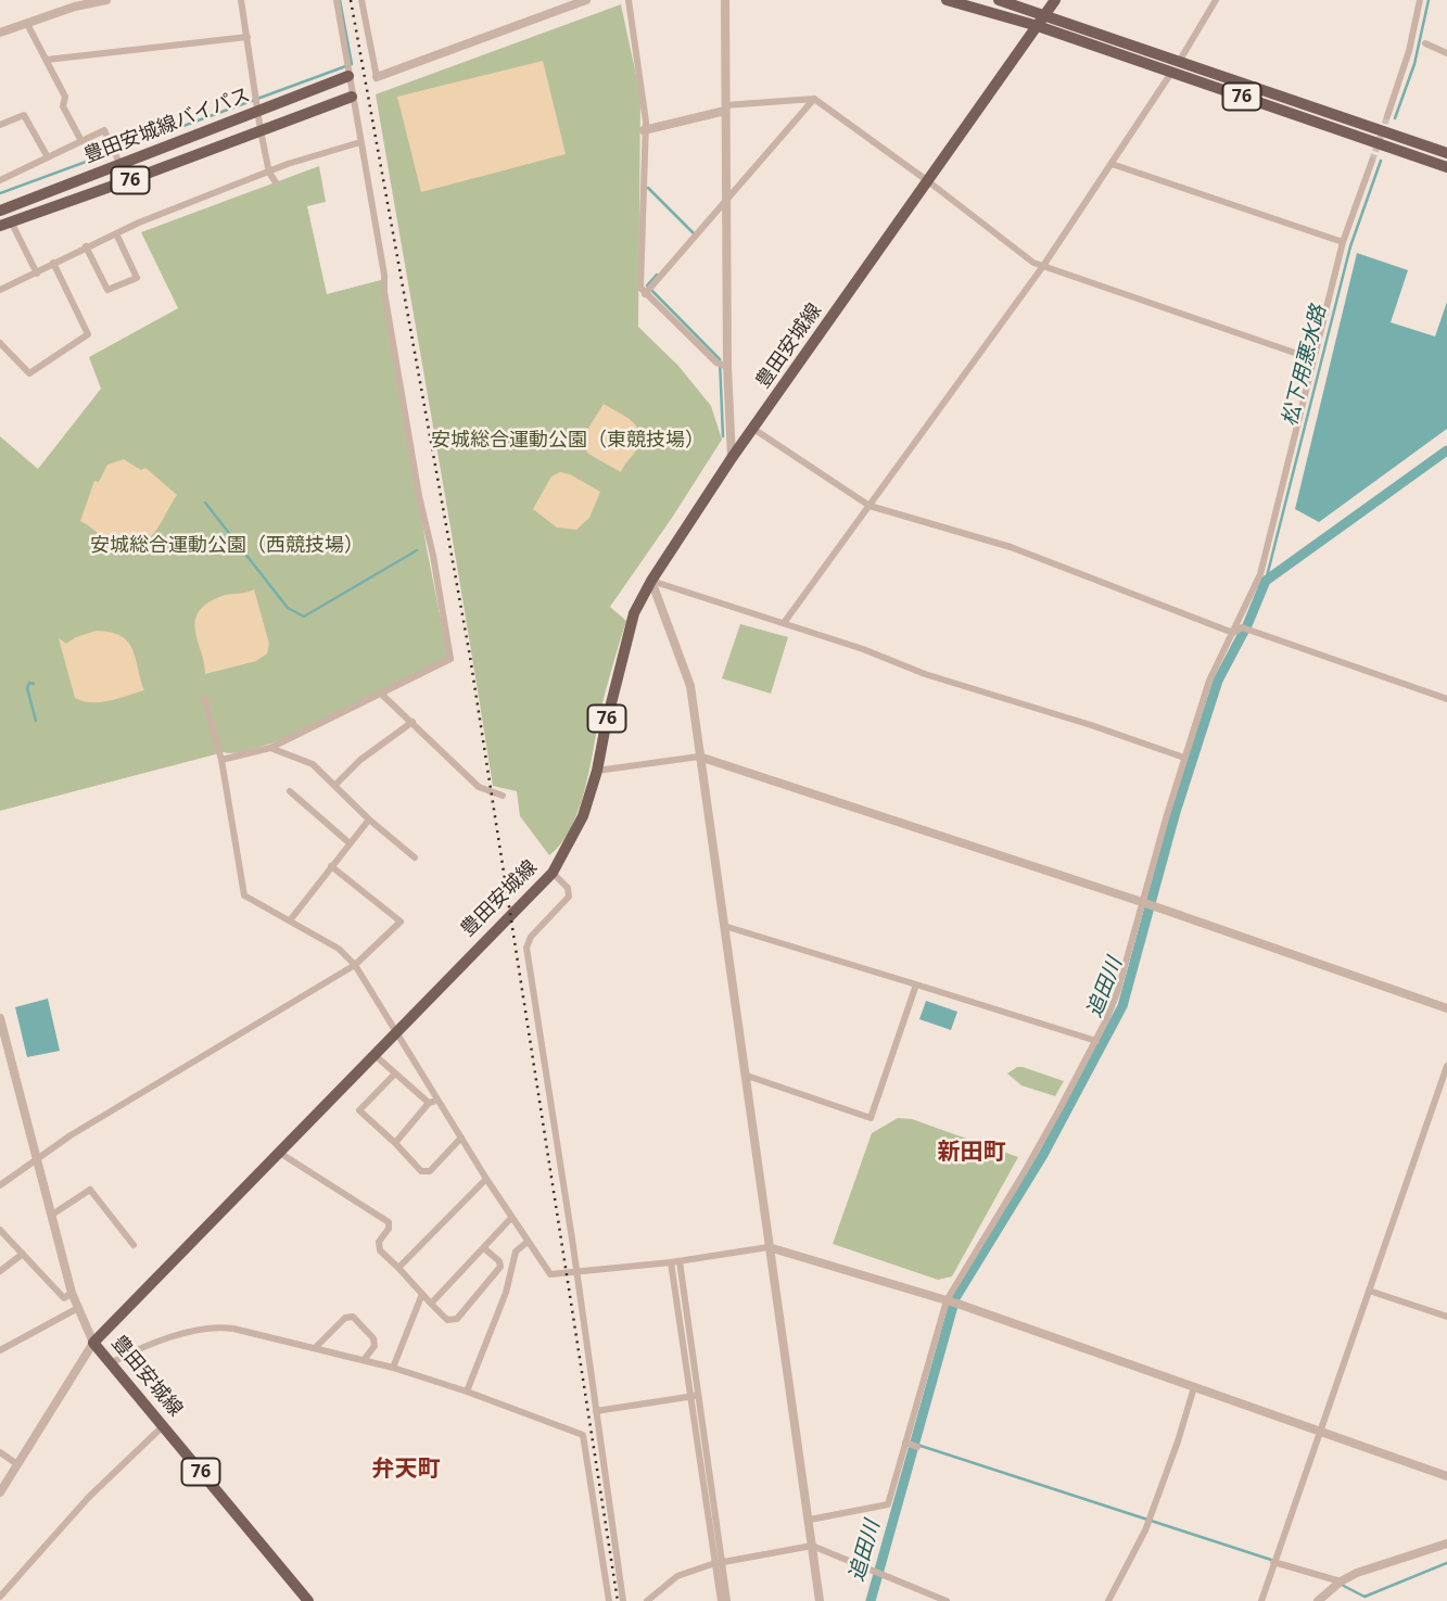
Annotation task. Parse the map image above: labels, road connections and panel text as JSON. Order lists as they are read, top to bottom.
{
  "streets": {
    "main road": ["76", "豊田安城線バイパス", "豊田安城線"]
  },
  "crossings": [
    ["76", "豊田安城線"]
  ],
  "districts": ["新田町", "弁天町"],
  "water": ["松下用悪水路", "追田川"],
  "parks": ["安城総合運動公園（東競技場）", "安城総合運動公園（西競技場）"]
}
